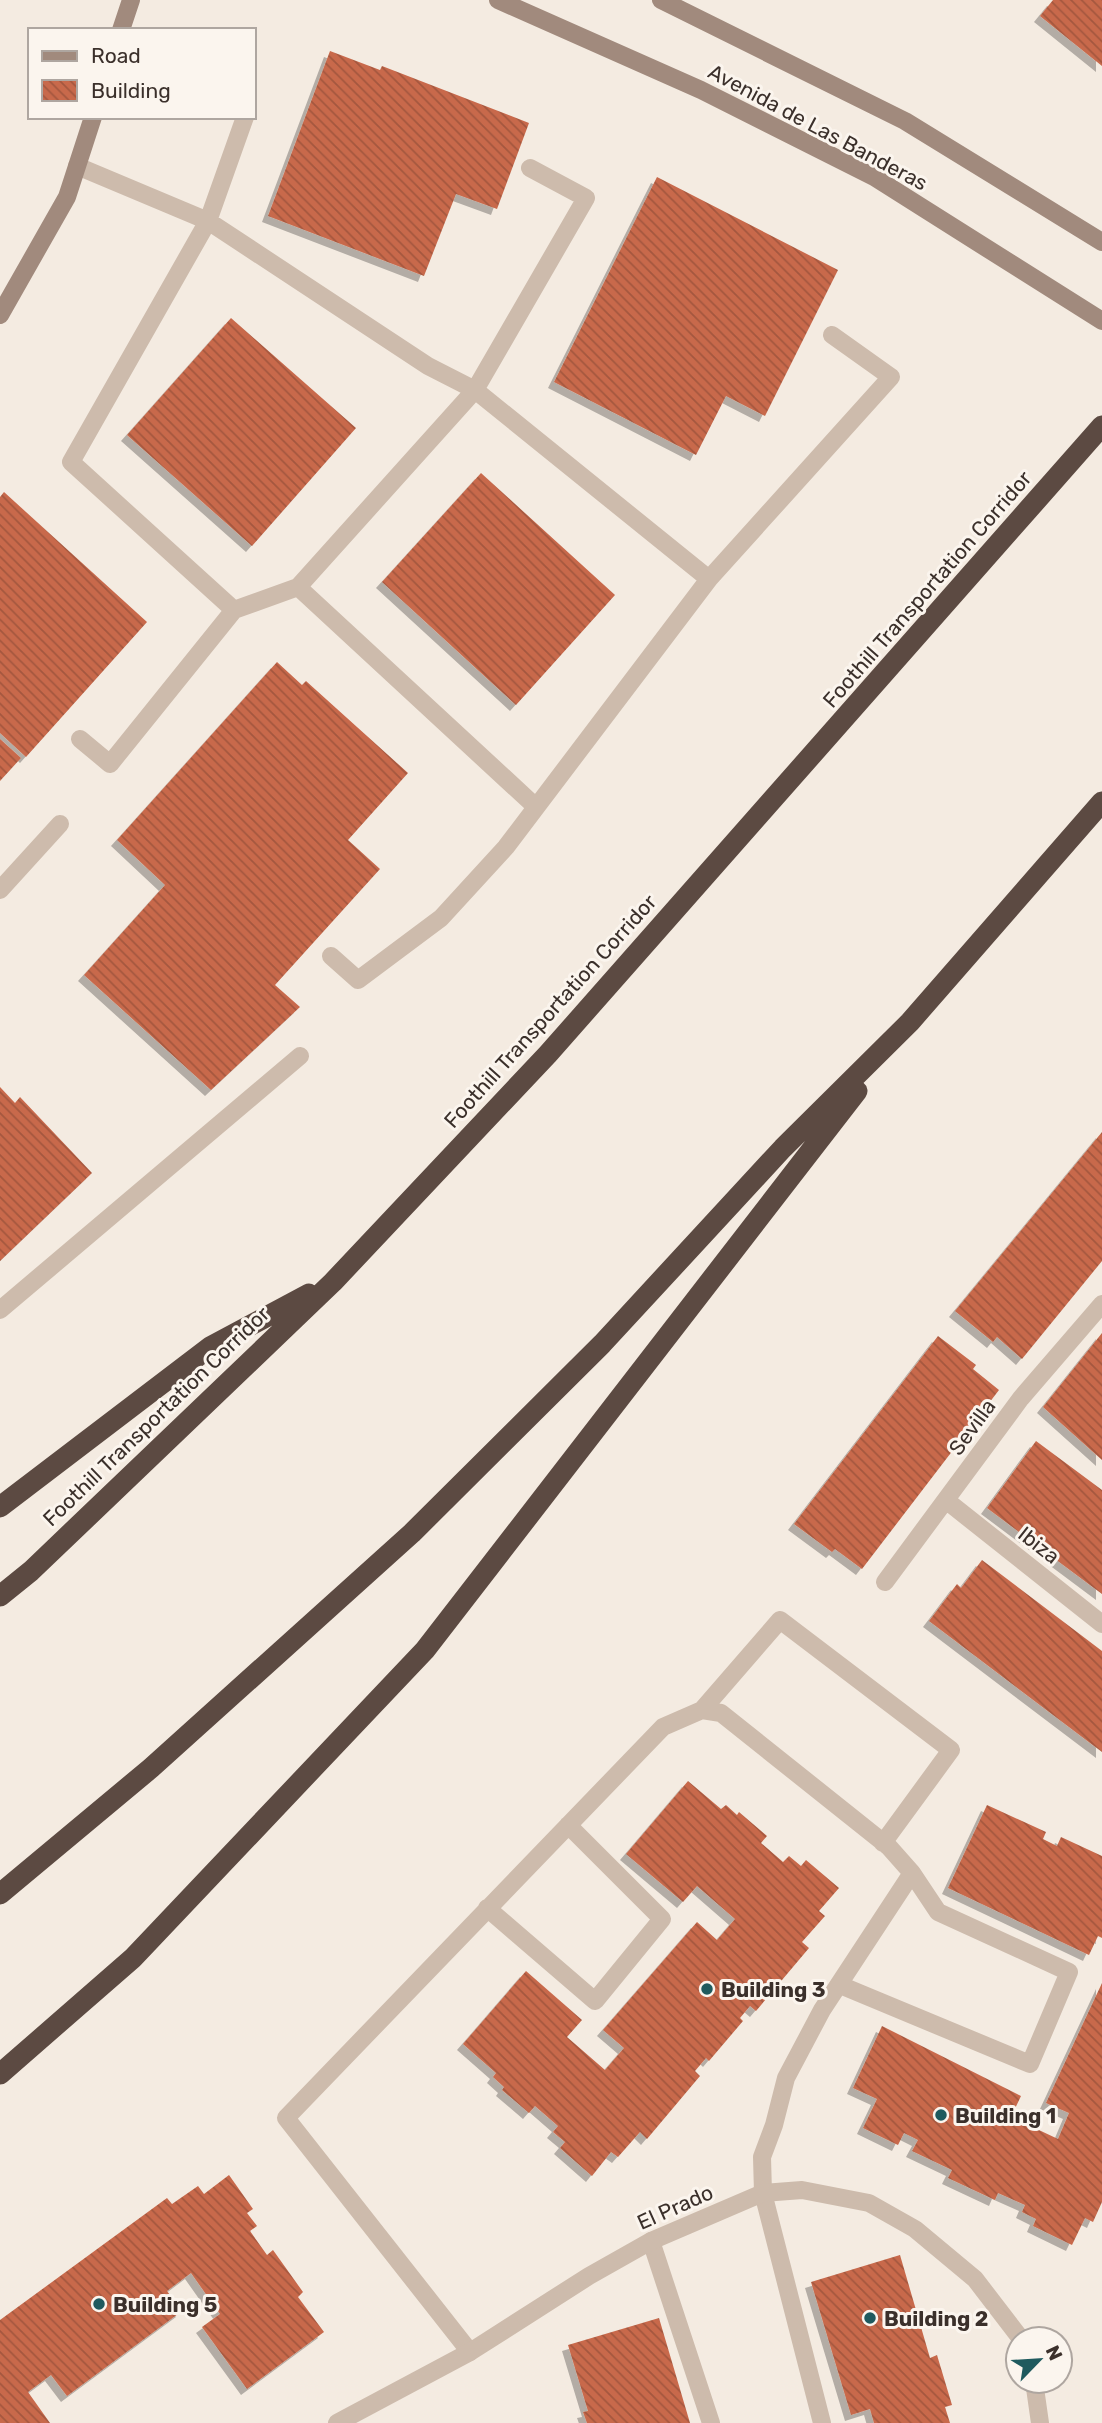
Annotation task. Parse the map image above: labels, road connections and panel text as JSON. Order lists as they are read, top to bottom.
{
  "streets": {
    "highway": ["Foothill Transportation Corridor"],
    "main road": ["Avenida de Las Banderas"],
    "street": ["Sevilla", "Ibiza", "El Prado"]
  },
  "crossings": [
    ["Sevilla", "Ibiza"]
  ],
  "places": [
    "Building 3",
    "Building 1",
    "Building 5",
    "Building 2"
  ],
  "legend": ["Road", "Building"],
  "north": "top right"
}
